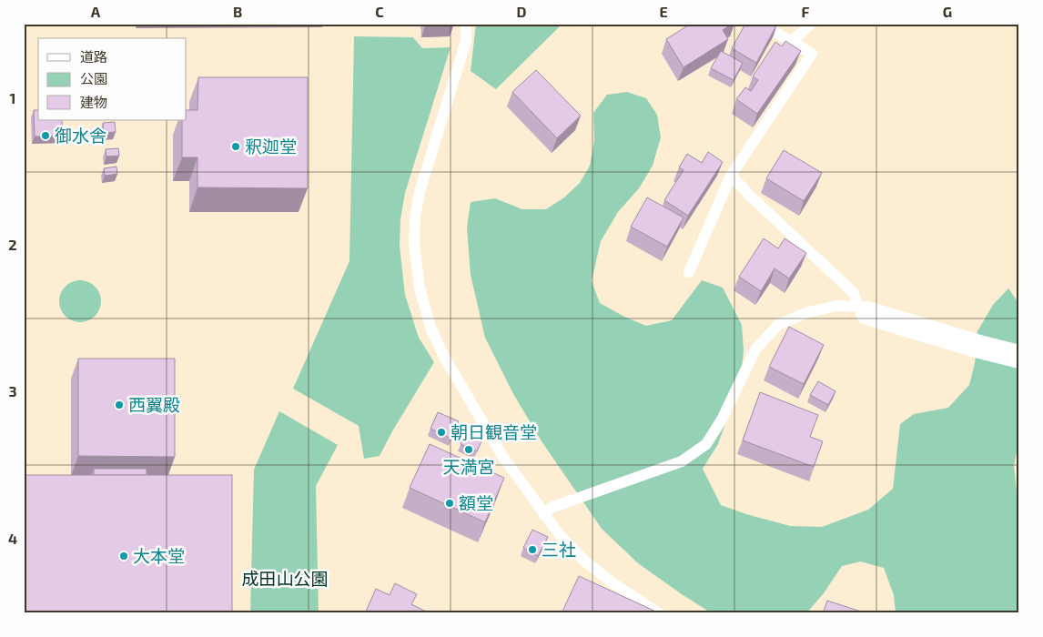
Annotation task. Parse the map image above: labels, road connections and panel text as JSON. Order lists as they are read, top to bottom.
{
  "parks": ["成田山公園"],
  "places": [
    "御水舎",
    "釈迦堂",
    "西翼殿",
    "朝日観音堂",
    "天満宮",
    "額堂",
    "三社",
    "大本堂"
  ],
  "legend": ["道路", "公園", "建物"],
  "grid": {
    "columns": [
      "A",
      "B",
      "C",
      "D",
      "E",
      "F",
      "G"
    ],
    "rows": [
      "1",
      "2",
      "3",
      "4"
    ]
  }
}
